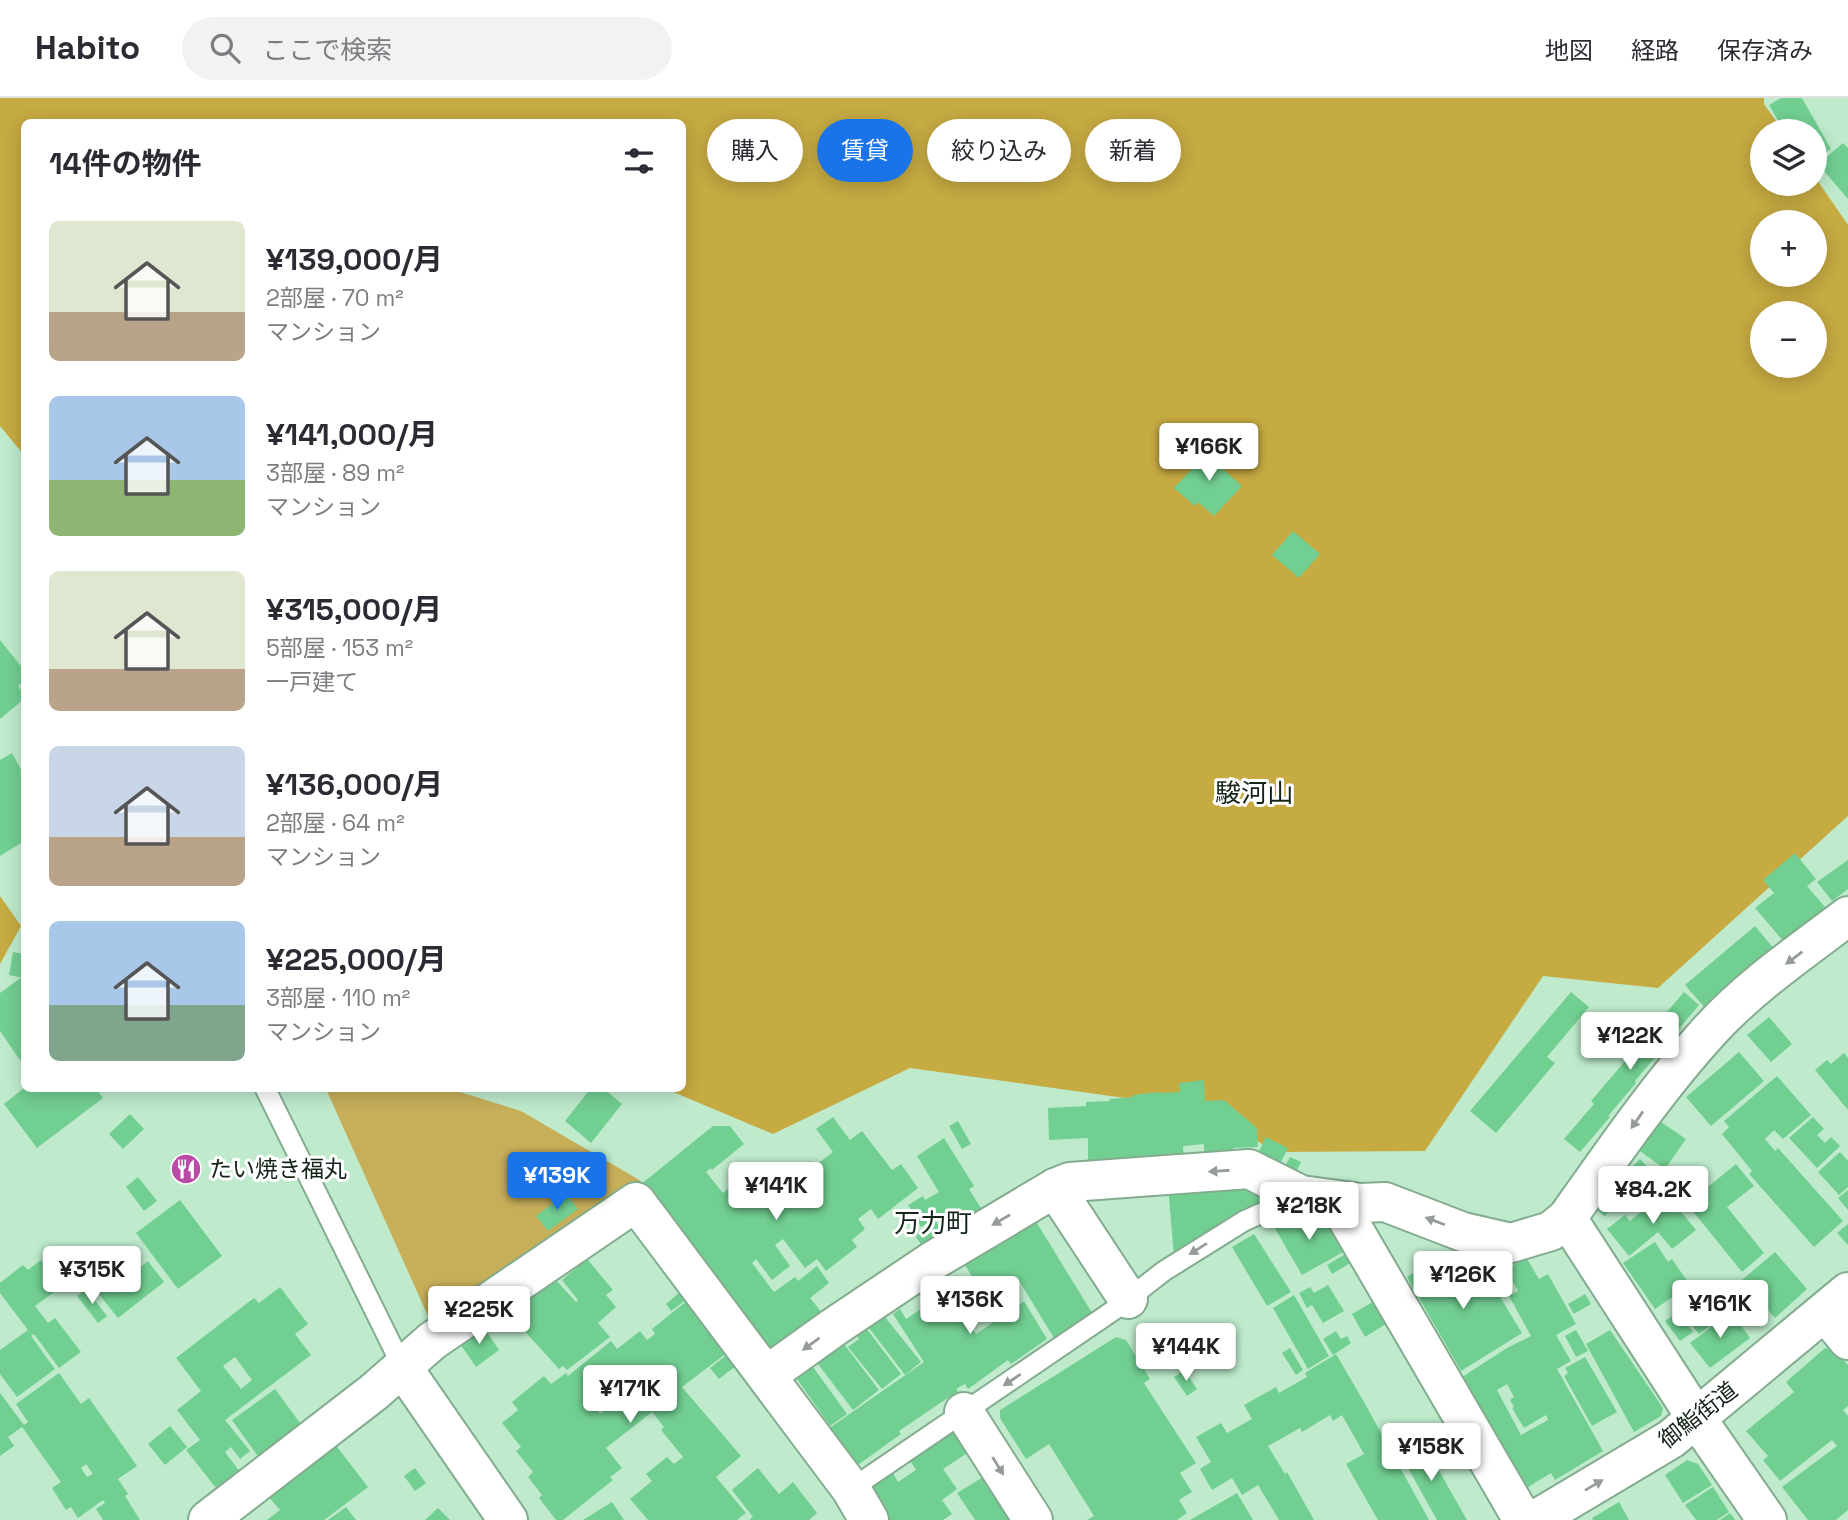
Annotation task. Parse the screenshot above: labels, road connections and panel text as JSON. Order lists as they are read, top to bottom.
{
  "streets": {
    "street": ["御鮨街道"]
  },
  "one_way": ["御鮨街道"],
  "districts": ["駿河山", "万力町"],
  "places": {
    "restaurant": ["たい焼き福丸"]
  },
  "page": {
    "header": "Habito",
    "search": "ここで検索",
    "nav": ["地図", "経路", "保存済み"],
    "map_buttons": ["+", "−"],
    "chip": [
      "購入",
      "賃貸",
      "絞り込み",
      "新着"
    ],
    "heading": "14件の物件",
    "list": [
      {
        "name": "¥139,000/月",
        "note": "2部屋 · 70 m² · マンション"
      },
      {
        "name": "¥141,000/月",
        "note": "3部屋 · 89 m² · マンション"
      },
      {
        "name": "¥315,000/月",
        "note": "5部屋 · 153 m² · 一戸建て"
      },
      {
        "name": "¥136,000/月",
        "note": "2部屋 · 64 m² · マンション"
      },
      {
        "name": "¥225,000/月",
        "note": "3部屋 · 110 m² · マンション"
      }
    ],
    "price": [
      "¥166K",
      "¥122K",
      "¥139K",
      "¥141K",
      "¥84.2K",
      "¥218K",
      "¥315K",
      "¥126K",
      "¥136K",
      "¥161K",
      "¥225K",
      "¥144K",
      "¥171K",
      "¥158K"
    ]
  }
}
